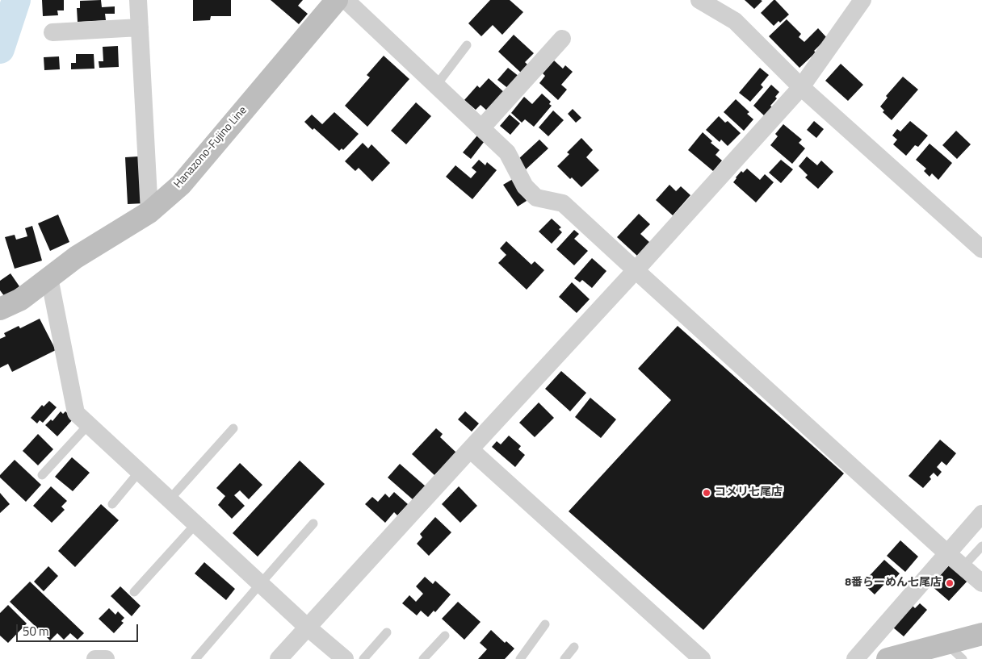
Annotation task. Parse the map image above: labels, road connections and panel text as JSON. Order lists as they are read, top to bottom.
{
  "streets": {
    "main road": ["Hanazono-Fujino Line"]
  },
  "places": ["コメリ七尾店", "8番らーめん七尾店"],
  "scale_bar": "50 m"
}
